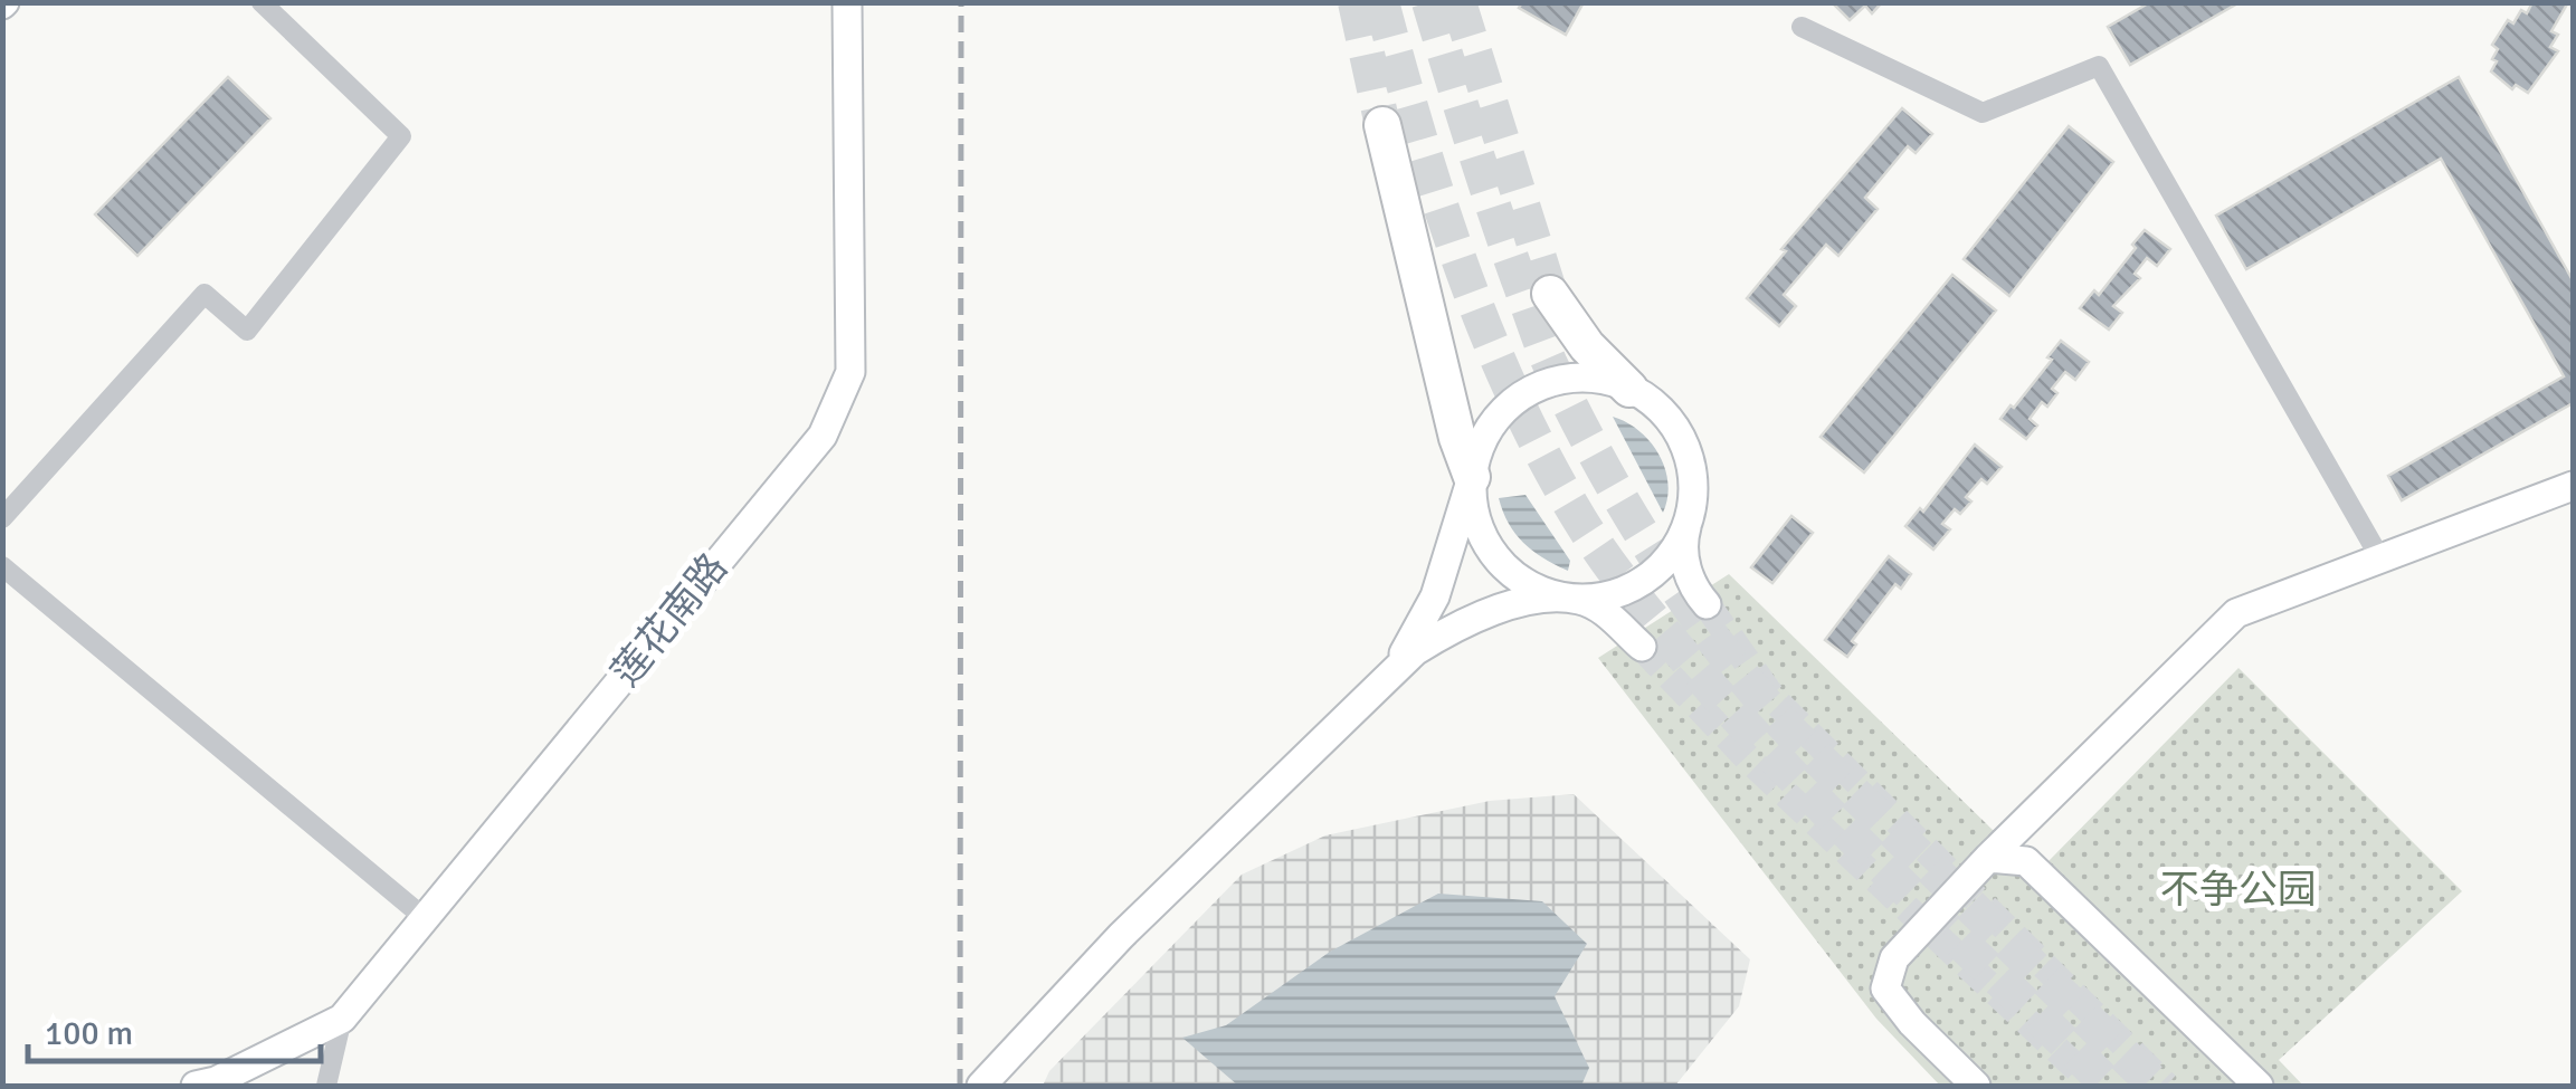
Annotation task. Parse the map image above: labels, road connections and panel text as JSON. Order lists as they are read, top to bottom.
{
  "streets": {
    "street": ["莲花南路"]
  },
  "parks": ["不争公园"],
  "scale_bar": "100 m"
}
